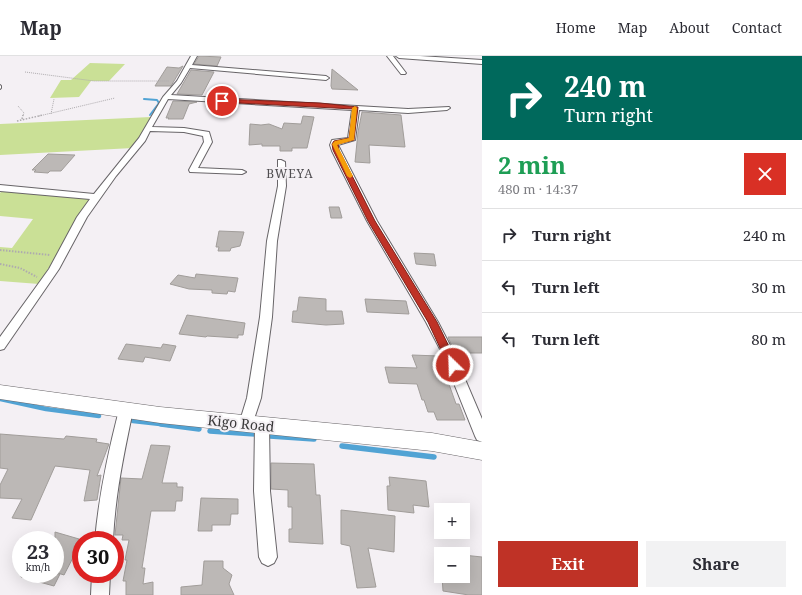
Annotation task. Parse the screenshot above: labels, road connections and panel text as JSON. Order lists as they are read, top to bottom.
{
  "streets": {
    "street": ["Kigo Road"]
  },
  "districts": ["BWEYA"],
  "page": {
    "header": "Map",
    "nav": [
      "Home",
      "Map",
      "About",
      "Contact"
    ],
    "turn": ["240 m", "Turn right"],
    "heading": ["2 min", "480 m · 14:37"],
    "list": [
      {
        "name": "Turn right",
        "value": "240 m"
      },
      {
        "name": "Turn left",
        "value": "30 m"
      },
      {
        "name": "Turn left",
        "value": "80 m"
      }
    ],
    "map_buttons": ["+", "−"],
    "speed": "23 km/h",
    "limit": "30",
    "buttons": ["Exit", "Share"]
  }
}
